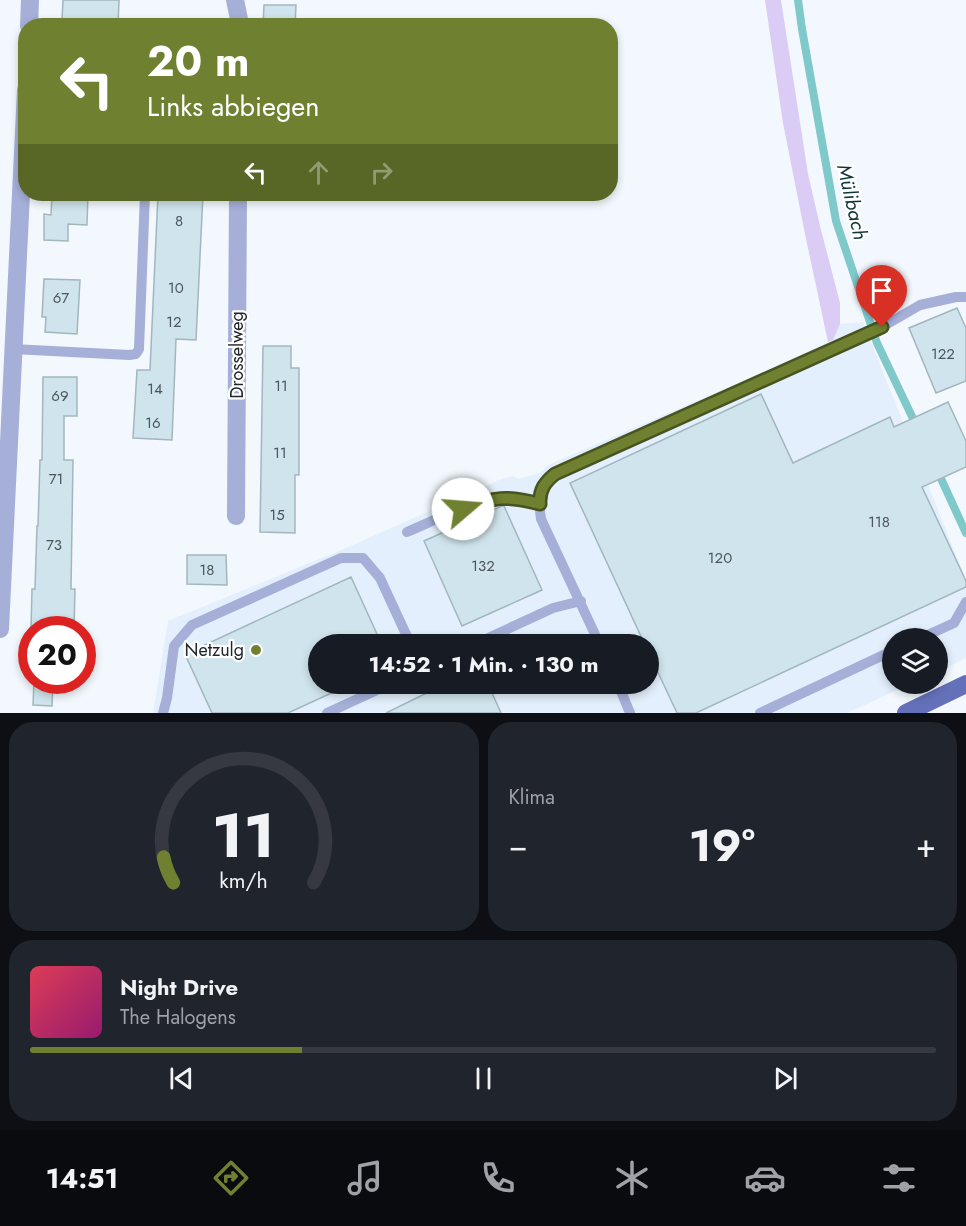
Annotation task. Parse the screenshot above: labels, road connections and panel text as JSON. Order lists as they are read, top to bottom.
{
  "streets": {
    "street": ["Drosselweg"]
  },
  "water": ["Mülibach"],
  "places": ["Netzulg"],
  "house_numbers": [
    "8",
    "10",
    "67",
    "12",
    "122",
    "11",
    "14",
    "69",
    "16",
    "11",
    "71",
    "15",
    "118",
    "73",
    "120",
    "132",
    "18"
  ],
  "page": {
    "turn": ["20 m", "Links abbiegen"],
    "limit": "20",
    "trip": "14:52 · 1 Min. · 130 m",
    "tile": "Klima",
    "heat": ["−", "19°", "+"],
    "song": ["Night Drive", "The Halogens"],
    "tabs": "14:51",
    "gauge": ["11", "km/h"]
  }
}
